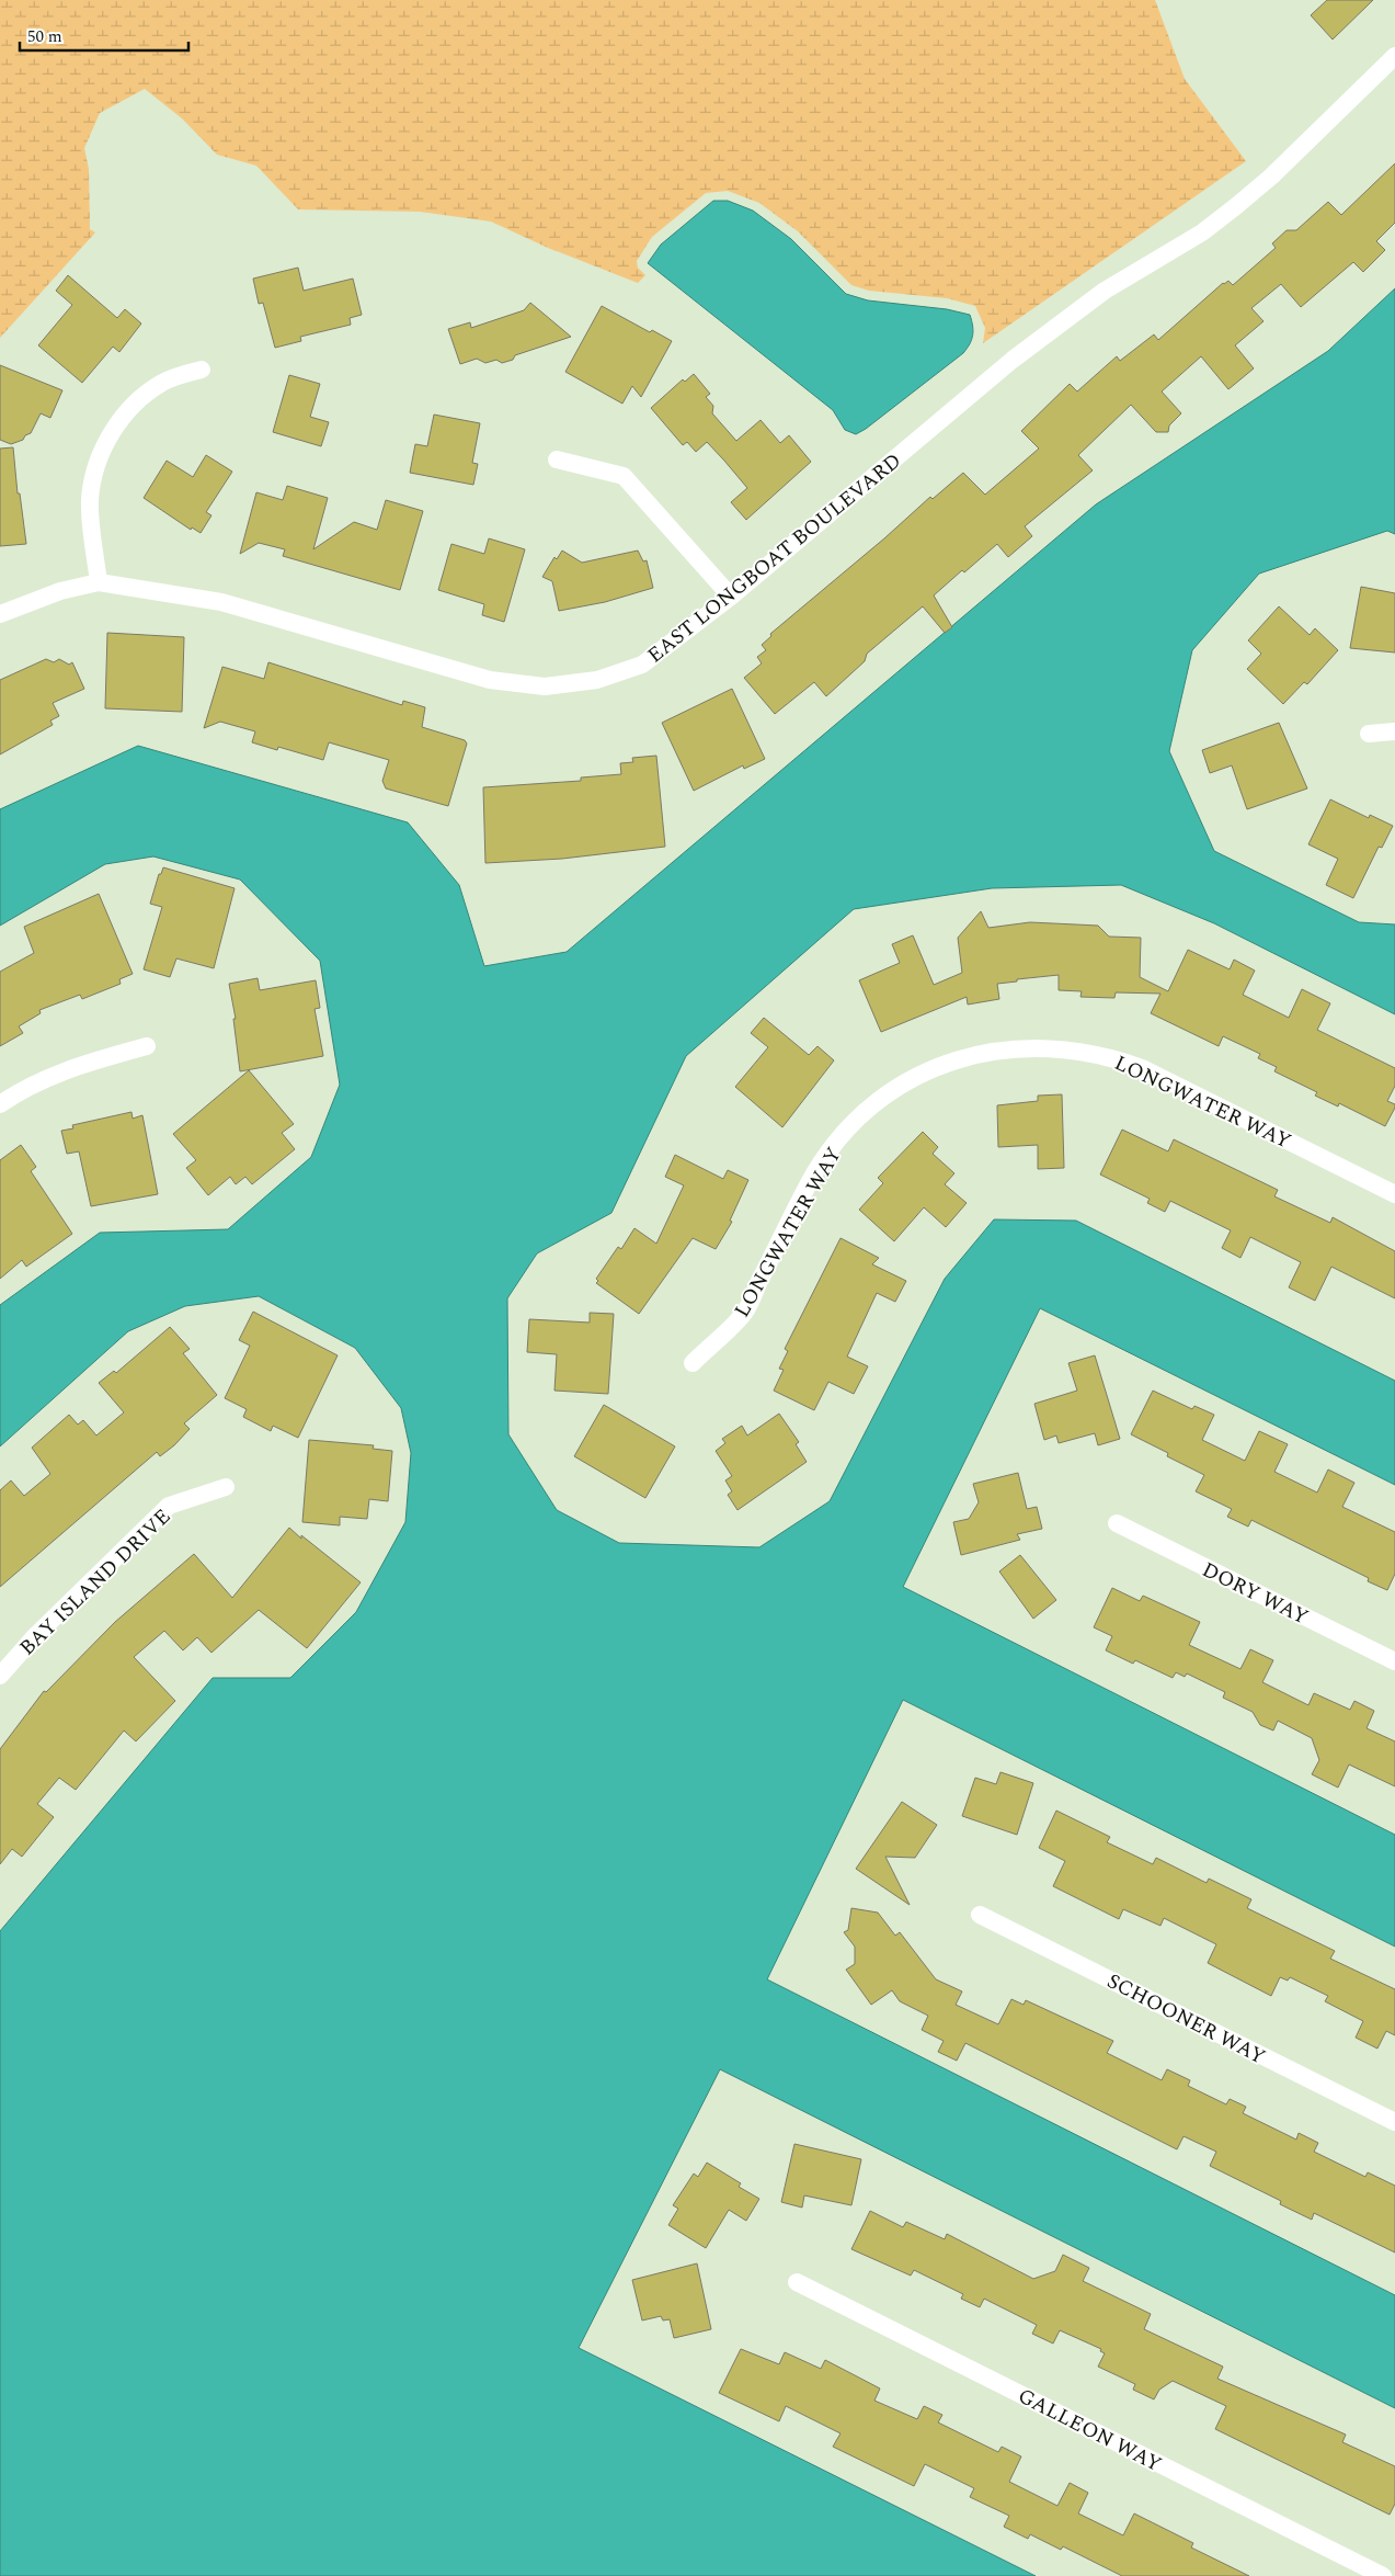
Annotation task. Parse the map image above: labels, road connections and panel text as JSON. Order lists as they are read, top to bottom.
{
  "streets": {
    "street": [
      "EAST LONGBOAT BOULEVARD",
      "LONGWATER WAY",
      "BAY ISLAND DRIVE",
      "DORY WAY",
      "SCHOONER WAY",
      "GALLEON WAY"
    ]
  },
  "scale_bar": "50 m"
}
